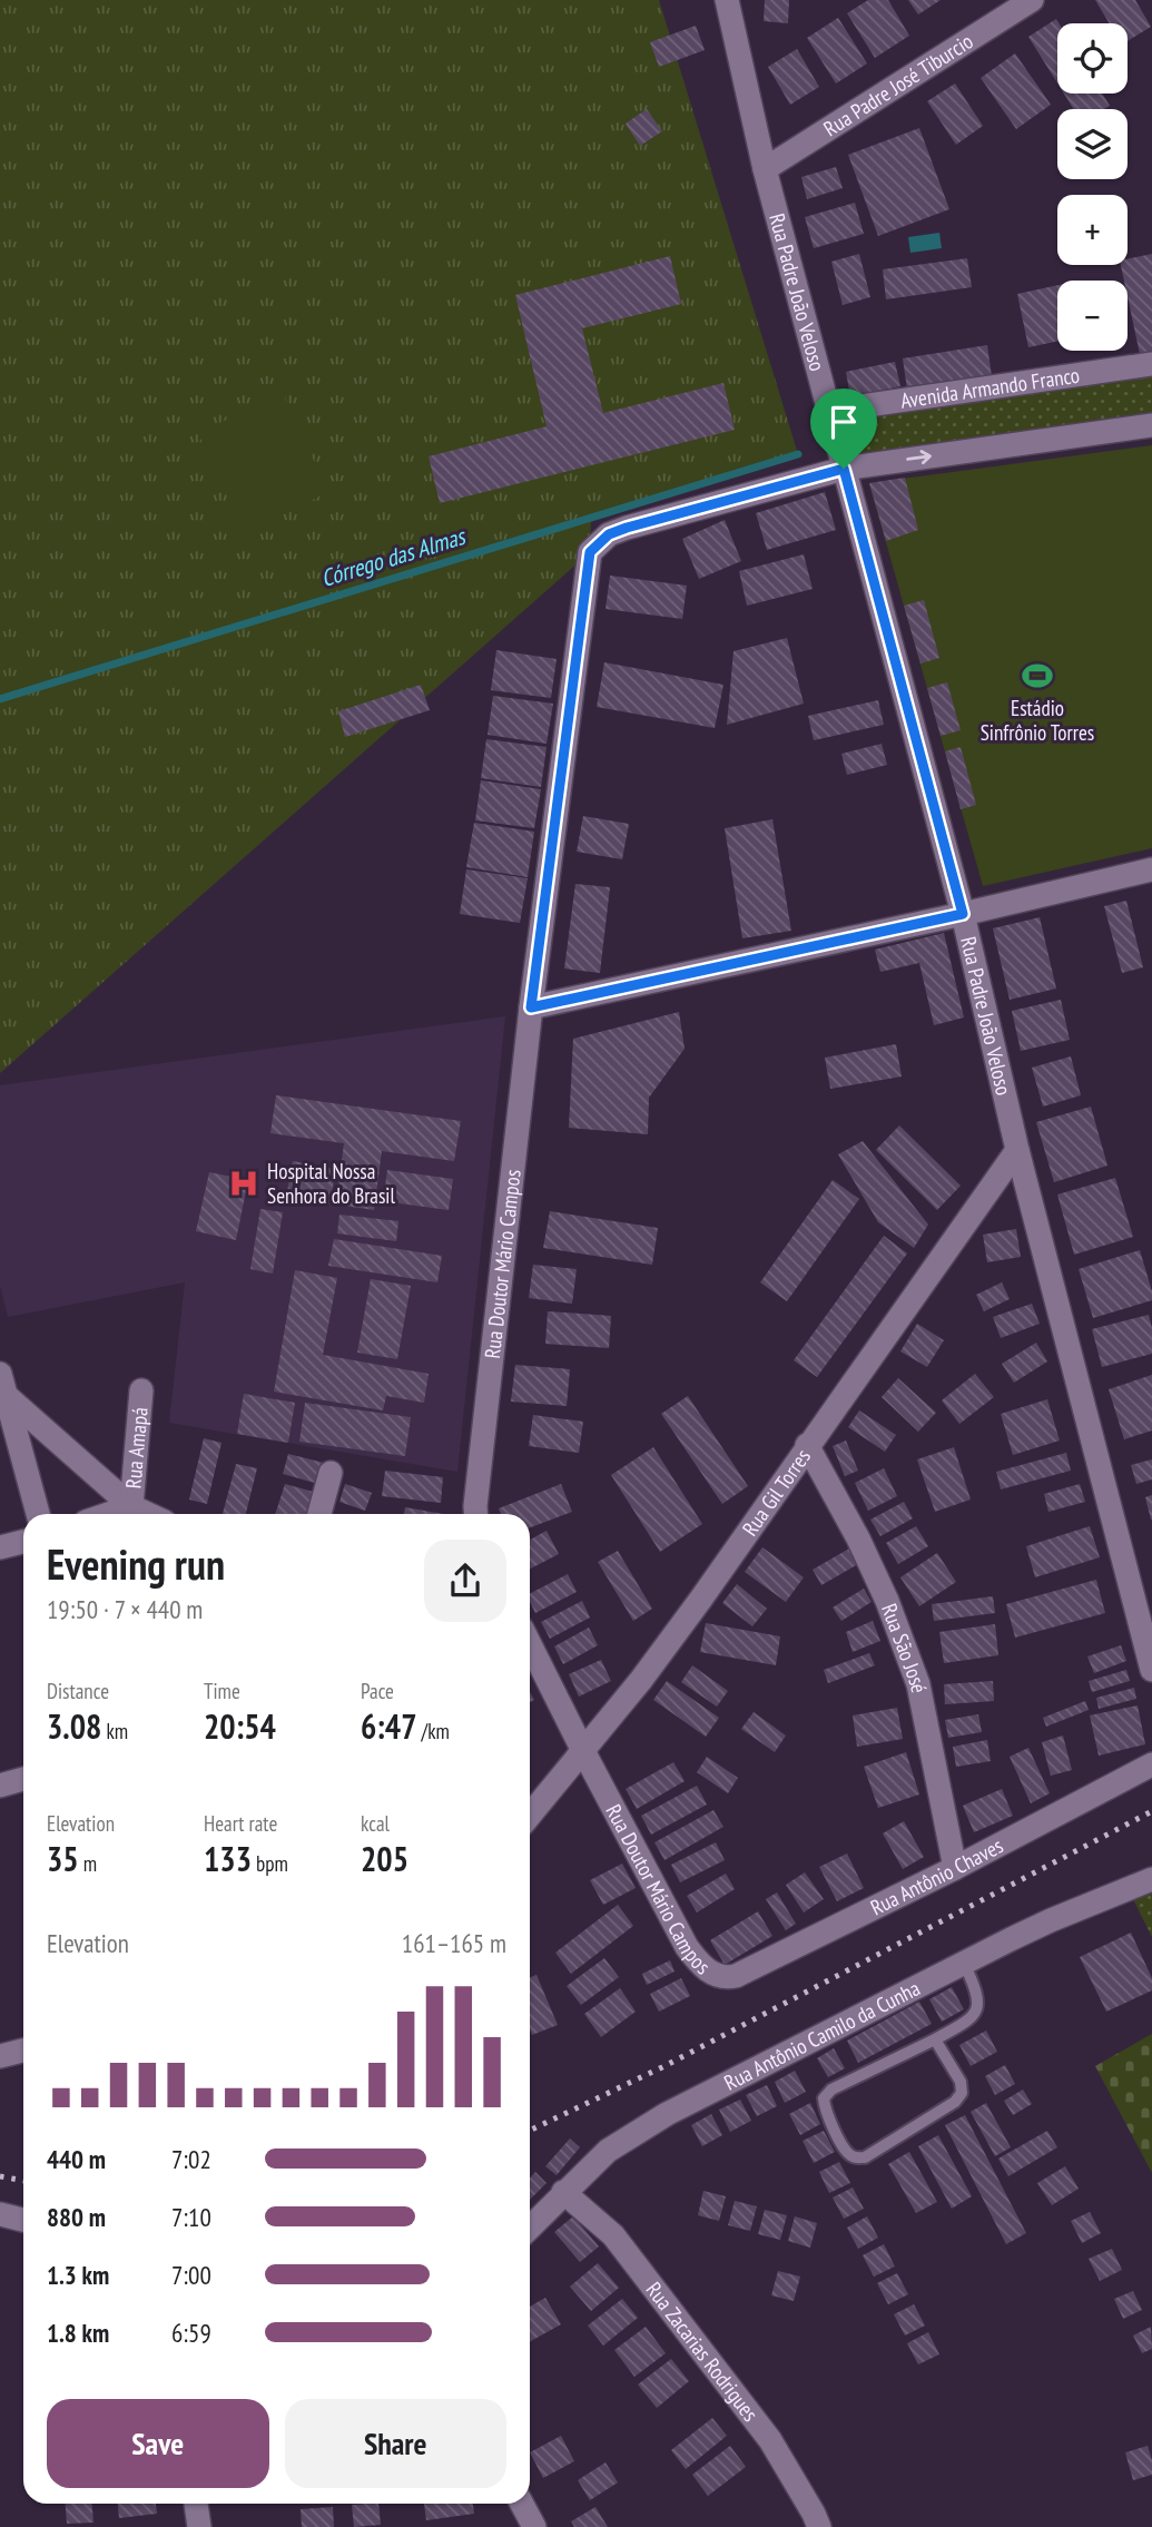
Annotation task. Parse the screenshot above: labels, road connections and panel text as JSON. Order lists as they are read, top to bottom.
{
  "streets": {
    "street": [
      "Rua Padre José Tiburcio",
      "Rua Padre João Veloso",
      "Avenida Armando Franco",
      "Rua Doutor Mário Campos",
      "Rua Amapá",
      "Rua Gil Torres",
      "Rua São José",
      "Rua Antônio Chaves",
      "Rua Antônio Camilo da Cunha",
      "Rua Zacarias Rodrigues"
    ]
  },
  "crossings": [
    ["Rua Padre José Tiburcio", "Rua Padre João Veloso"],
    ["Rua Padre João Veloso", "Avenida Armando Franco"],
    ["Rua Padre João Veloso", "Rua Doutor Mário Campos"],
    ["Rua Padre João Veloso", "Rua Gil Torres"],
    ["Rua Doutor Mário Campos", "Rua Gil Torres"],
    ["Rua Doutor Mário Campos", "Rua Antônio Chaves"],
    ["Rua Gil Torres", "Rua São José"],
    ["Rua São José", "Rua Antônio Chaves"],
    ["Rua Antônio Camilo da Cunha", "Rua Zacarias Rodrigues"]
  ],
  "water": ["Córrego das Almas"],
  "places": {
    "sports": ["Estádio Sinfrônio Torres"],
    "hospital": ["Hospital Nossa Senhora do Brasil"]
  },
  "page": {
    "map_buttons": ["+", "−"],
    "heading": ["Evening run", "19:50 · 7 × 440 m"],
    "stats": [
      ["Distance", "3.08 km"],
      ["Time", "20:54"],
      ["Pace", "6:47 /km"],
      ["Elevation", "35 m"],
      ["Heart rate", "133 bpm"],
      ["kcal", "205"]
    ],
    "chart": ["Elevation", "161–165 m"],
    "list": [
      {
        "name": "440 m",
        "note": "7:02"
      },
      {
        "name": "880 m",
        "note": "7:10"
      },
      {
        "name": "1.3 km",
        "note": "7:00"
      },
      {
        "name": "1.8 km",
        "note": "6:59"
      }
    ],
    "buttons": ["Save", "Share"]
  }
}
